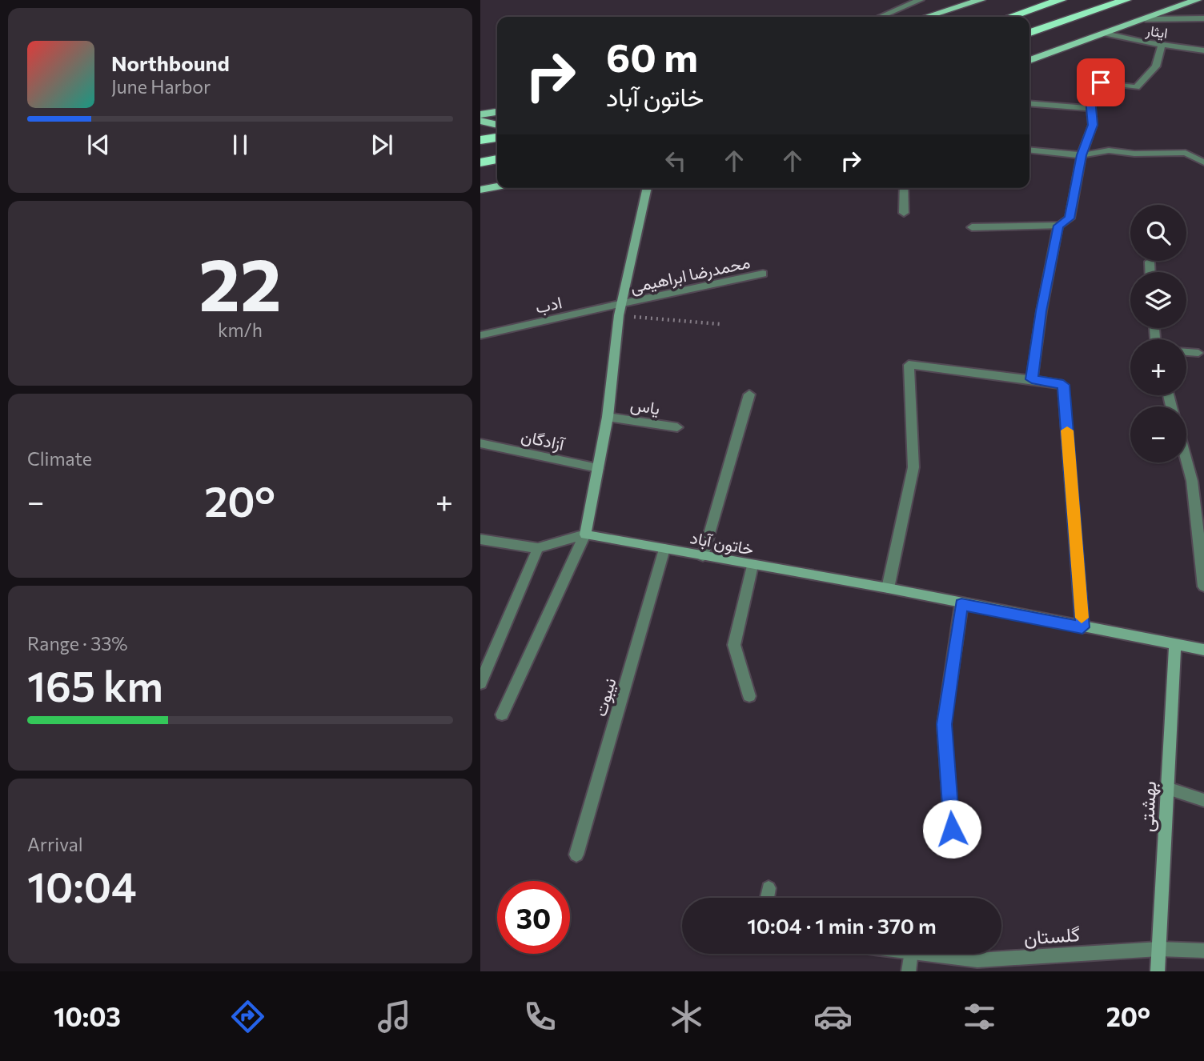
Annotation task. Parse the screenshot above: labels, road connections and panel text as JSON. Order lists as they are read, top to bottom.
{
  "streets": {
    "street": [
      "ایثار",
      "محمدرضا ابراهیمی",
      "ادب",
      "یاس",
      "آزادگان",
      "خاتون آباد",
      "نیبوت",
      "بهشتی",
      "گلستان"
    ]
  },
  "crossings": [
    ["محمدرضا ابراهیمی", "ادب"],
    ["خاتون آباد", "نیبوت"],
    ["خاتون آباد", "بهشتی"],
    ["بهشتی", "گلستان"]
  ],
  "page": {
    "turn": ["60 m", "خاتون آباد"],
    "song": ["Northbound", "June Harbor"],
    "tile": [
      ["22", "km/h"],
      "Climate",
      ["Range · 33%", "165 km"],
      ["Arrival", "10:04"]
    ],
    "map_buttons": ["+", "−"],
    "heat": ["−", "20°", "+"],
    "limit": "30",
    "trip": "10:04 · 1 min · 370 m",
    "tabs": ["10:03", "20°"]
  }
}
